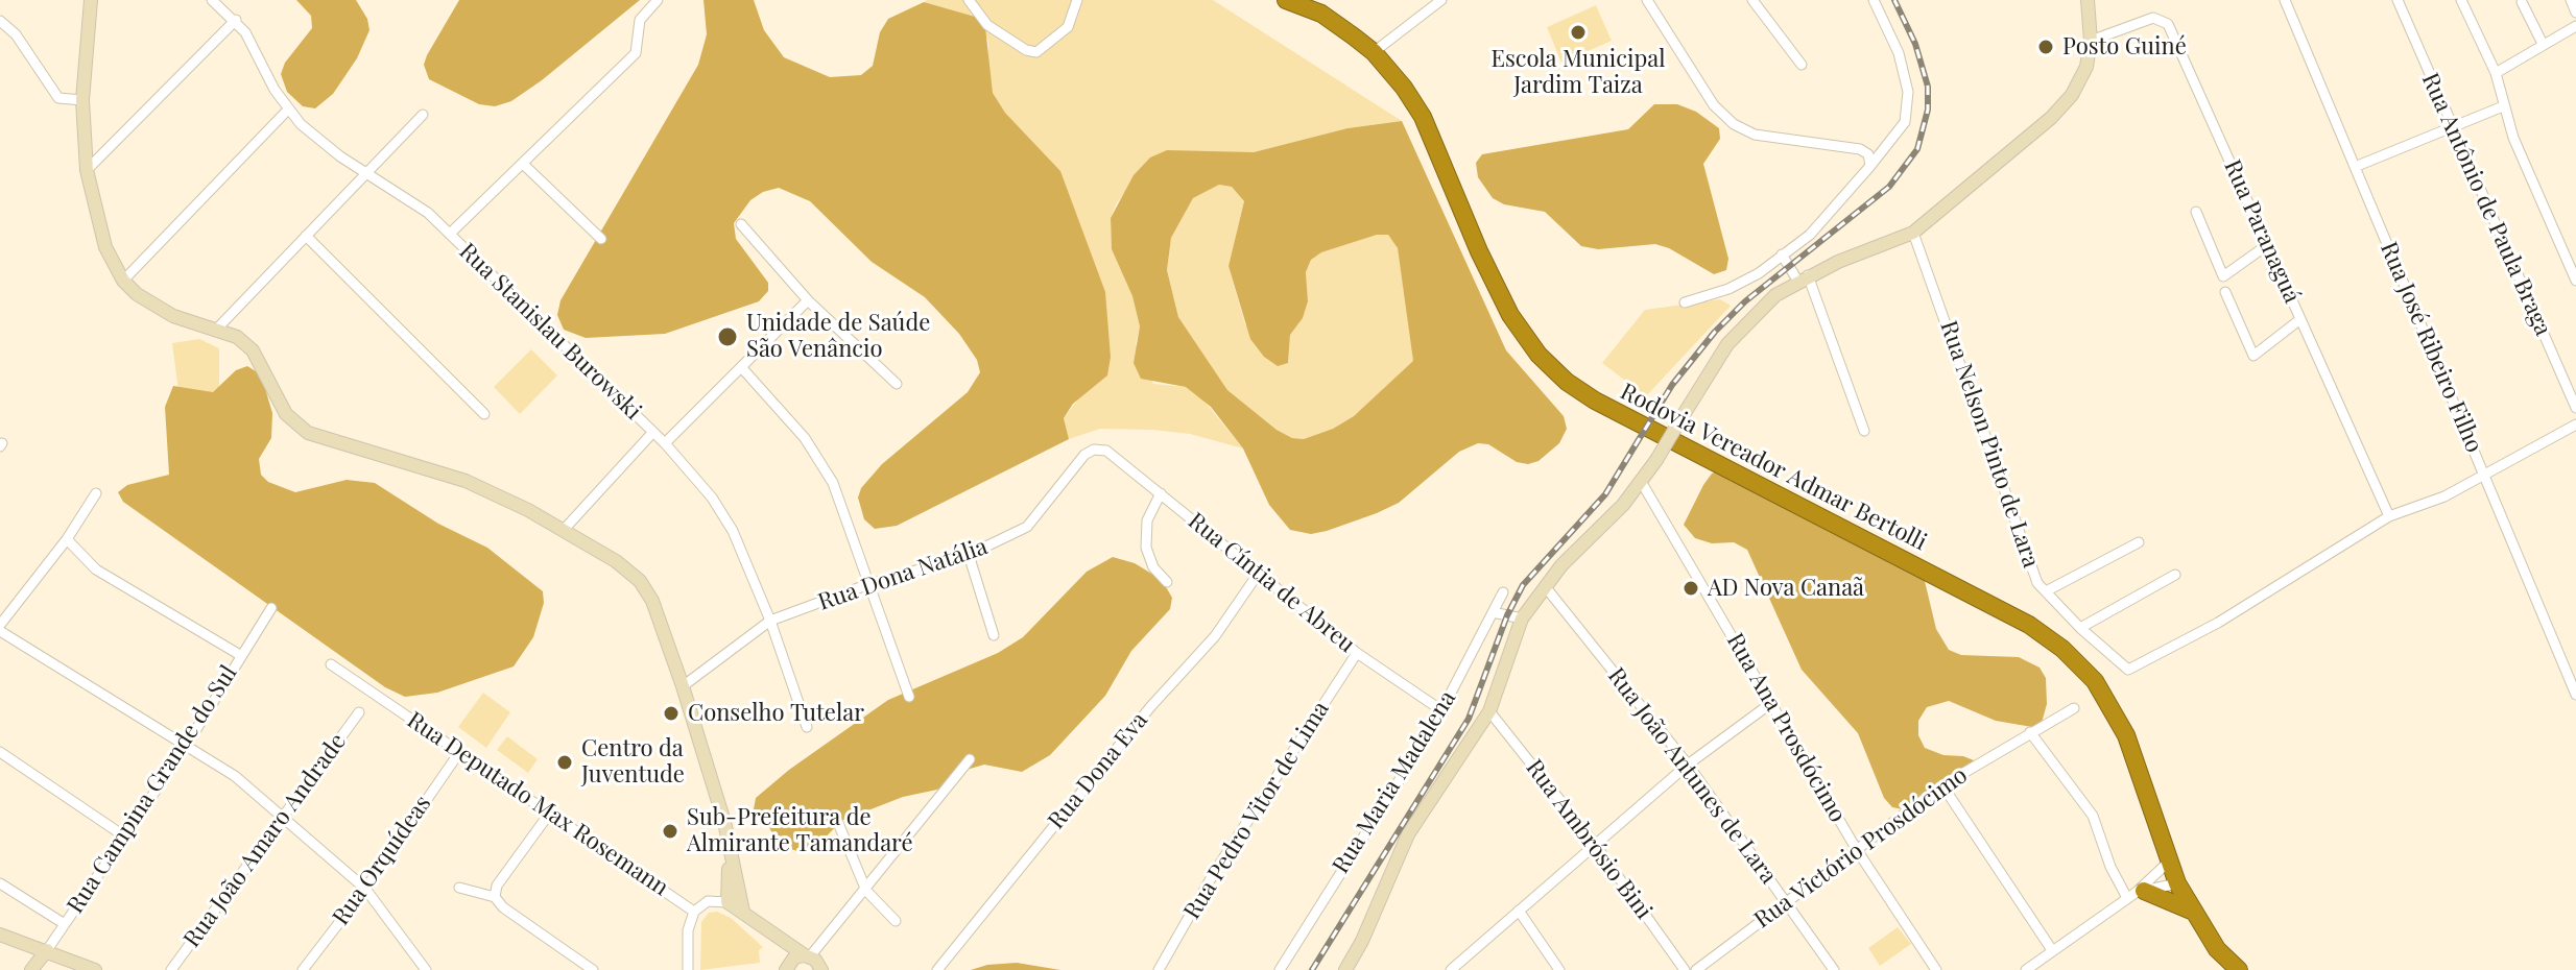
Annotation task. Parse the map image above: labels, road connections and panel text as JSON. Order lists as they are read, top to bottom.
{
  "streets": {
    "highway": ["Rodovia Vereador Admar Bertolli"],
    "main road": ["Rua Campina Grande do Sul"],
    "street": [
      "Rua Antônio de Paula Braga",
      "Rua Paranaguá",
      "Rua Stanislau Burowski",
      "Rua José Ribeiro Filho",
      "Rua Nelson Pinto de Lara",
      "Rua Dona Natália",
      "Rua Cíntia de Abreu",
      "Rua Ana Prosdócimo",
      "Rua Dona Eva",
      "Rua João Antunes de Lara",
      "Rua Maria Madalena",
      "Rua Deputado Max Rosemann",
      "Rua Pedro Vitor de Lima",
      "Rua Ambrósio Bini",
      "Rua João Amaro Andrade",
      "Rua Victório Prosdócimo",
      "Rua Orquídeas"
    ]
  },
  "crossings": [
    ["Rua Paranaguá", "Rua Nelson Pinto de Lara"],
    ["Rua Stanislau Burowski", "Rua Dona Natália"],
    ["Rua Dona Natália", "Rua Cíntia de Abreu"],
    ["Rua Cíntia de Abreu", "Rua Dona Eva"],
    ["Rua Cíntia de Abreu", "Rua Maria Madalena"],
    ["Rua Cíntia de Abreu", "Rua Pedro Vitor de Lima"],
    ["Rua Ana Prosdócimo", "Rua Victório Prosdócimo"],
    ["Rua João Antunes de Lara", "Rua Victório Prosdócimo"],
    ["Rua Deputado Max Rosemann", "Rua Orquídeas"]
  ],
  "places": [
    "Escola Municipal Jardim Taiza",
    "Posto Guiné",
    "Unidade de Saúde São Venâncio",
    "AD Nova Canaã",
    "Conselho Tutelar",
    "Centro da Juventude",
    "Sub-Prefeitura de Almirante Tamandaré"
  ]
}
